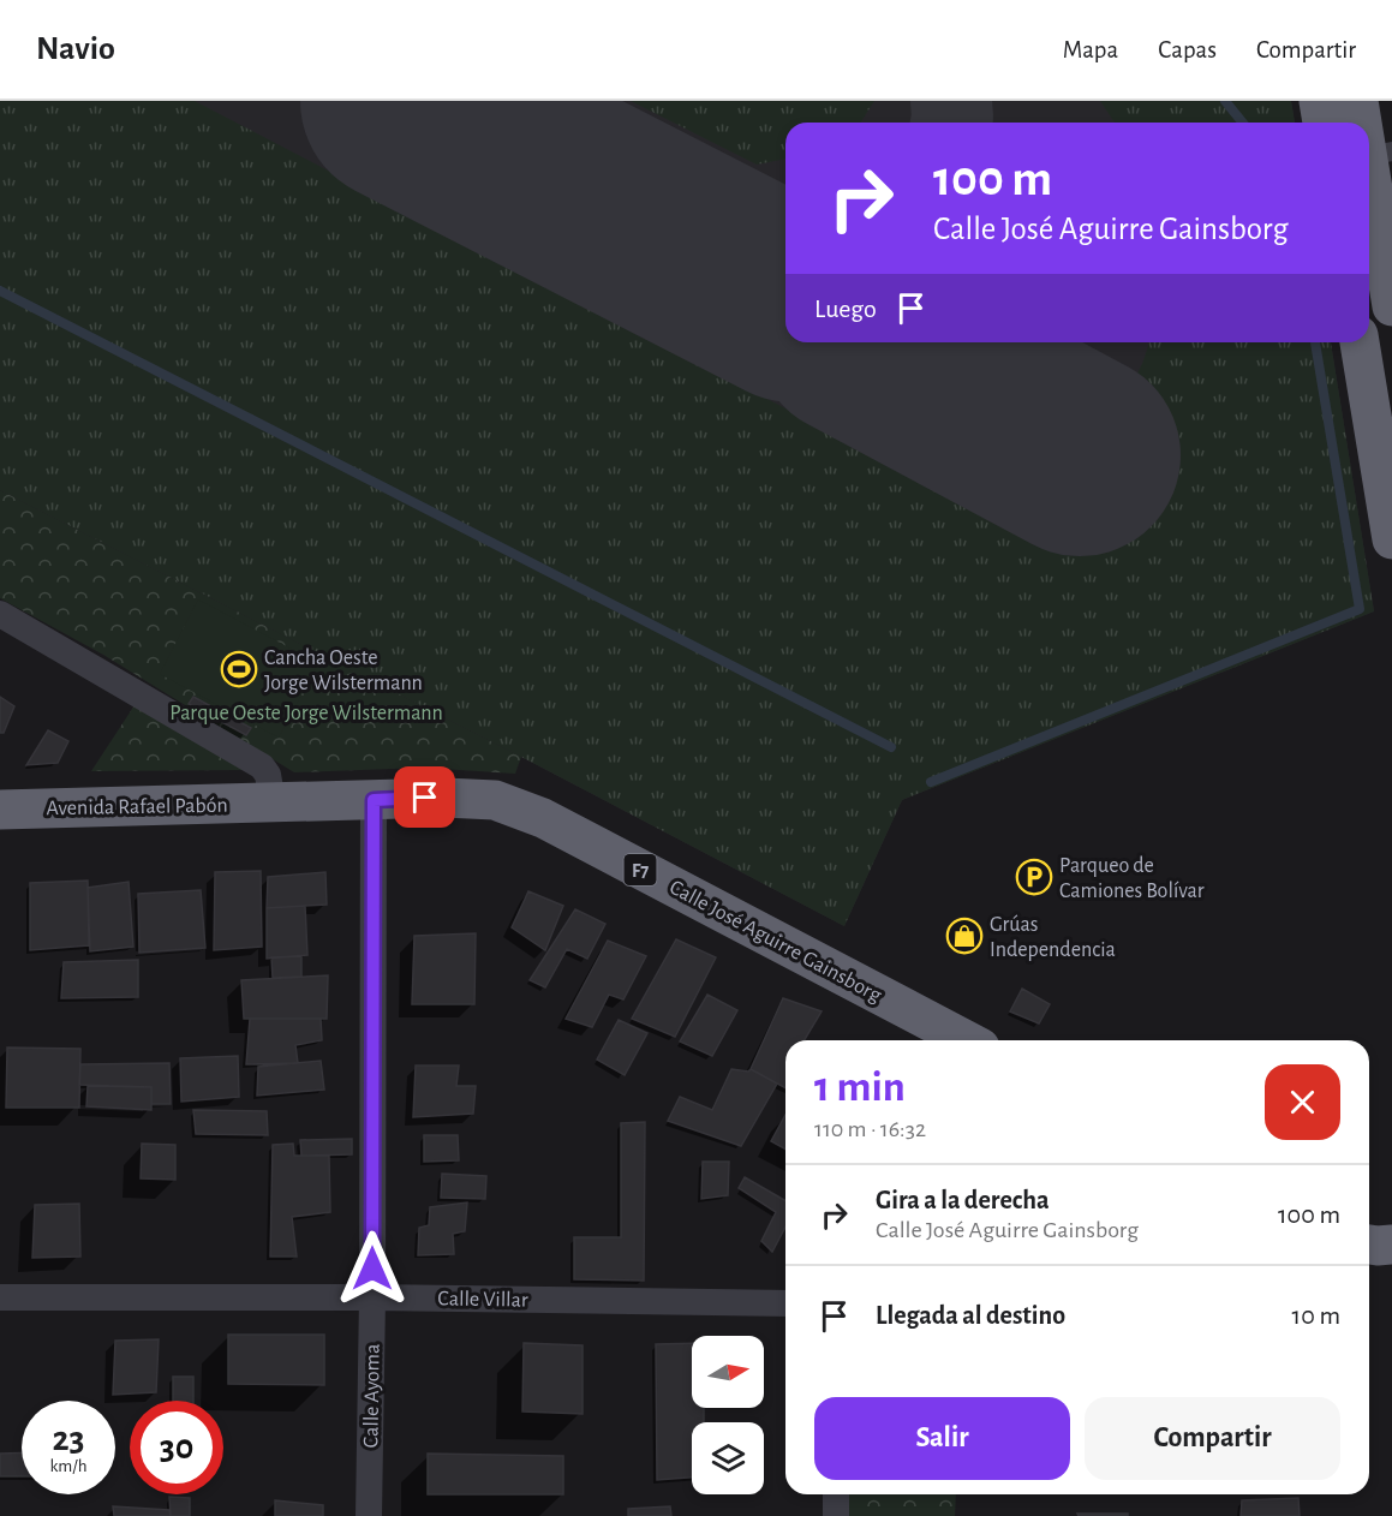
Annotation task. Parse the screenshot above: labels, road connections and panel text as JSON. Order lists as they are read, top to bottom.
{
  "streets": {
    "highway": ["Avenida Rafael Pabón", "F7", "Calle José Aguirre Gainsborg"],
    "street": ["Calle Villar", "Calle Ayoma"]
  },
  "crossings": [
    ["Avenida Rafael Pabón", "Calle José Aguirre Gainsborg"],
    ["Calle José Aguirre Gainsborg", "Calle Ayoma"],
    ["Calle Villar", "Calle Ayoma"]
  ],
  "parks": ["Parque Oeste Jorge Wilstermann"],
  "places": {
    "sports": ["Cancha Oeste Jorge Wilstermann"],
    "parking": ["Parqueo de Camiones Bolívar"],
    "shop": ["Grúas Independencia"]
  },
  "north": "right",
  "page": {
    "header": "Navio",
    "nav": ["Mapa", "Capas", "Compartir"],
    "turn": ["100 m", "Calle José Aguirre Gainsborg"],
    "then": "Luego",
    "heading": ["1 min", "110 m · 16:32"],
    "list": [
      {
        "name": "Gira a la derecha",
        "note": "Calle José Aguirre Gainsborg",
        "value": "100 m"
      },
      {
        "name": "Llegada al destino",
        "value": "10 m"
      }
    ],
    "buttons": ["Salir", "Compartir"],
    "speed": "23 km/h",
    "limit": "30"
  }
}
